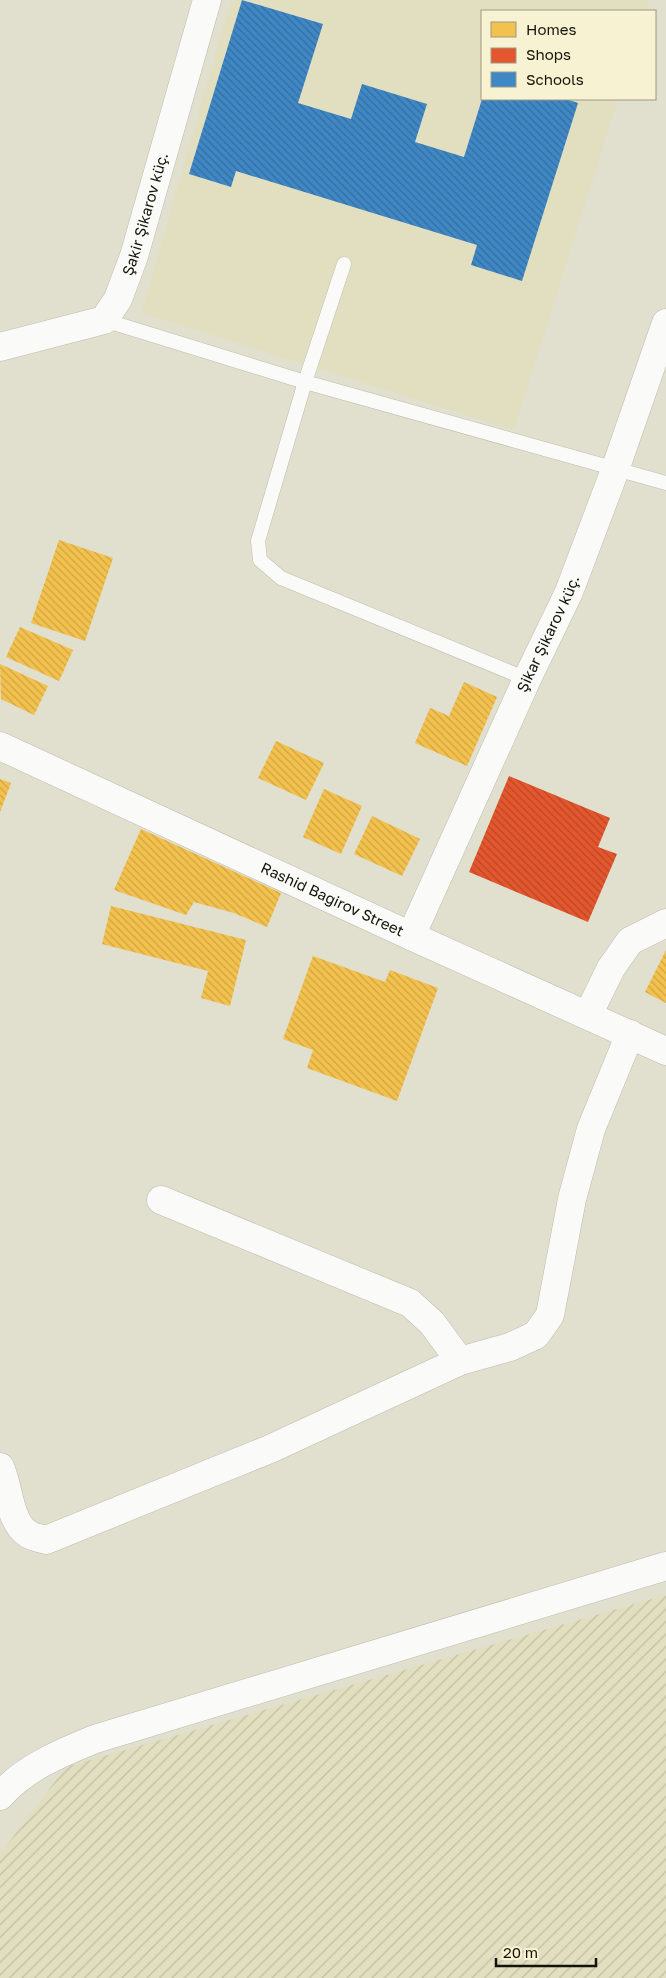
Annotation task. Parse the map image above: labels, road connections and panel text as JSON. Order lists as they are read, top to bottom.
{
  "streets": {
    "street": ["Şakir Şikarov küç.", "Şikar Şikarov küç.", "Rashid Bagirov Street"]
  },
  "crossings": [
    ["Şikar Şikarov küç.", "Rashid Bagirov Street"]
  ],
  "legend": ["Homes", "Shops", "Schools"],
  "scale_bar": "20 m"
}
